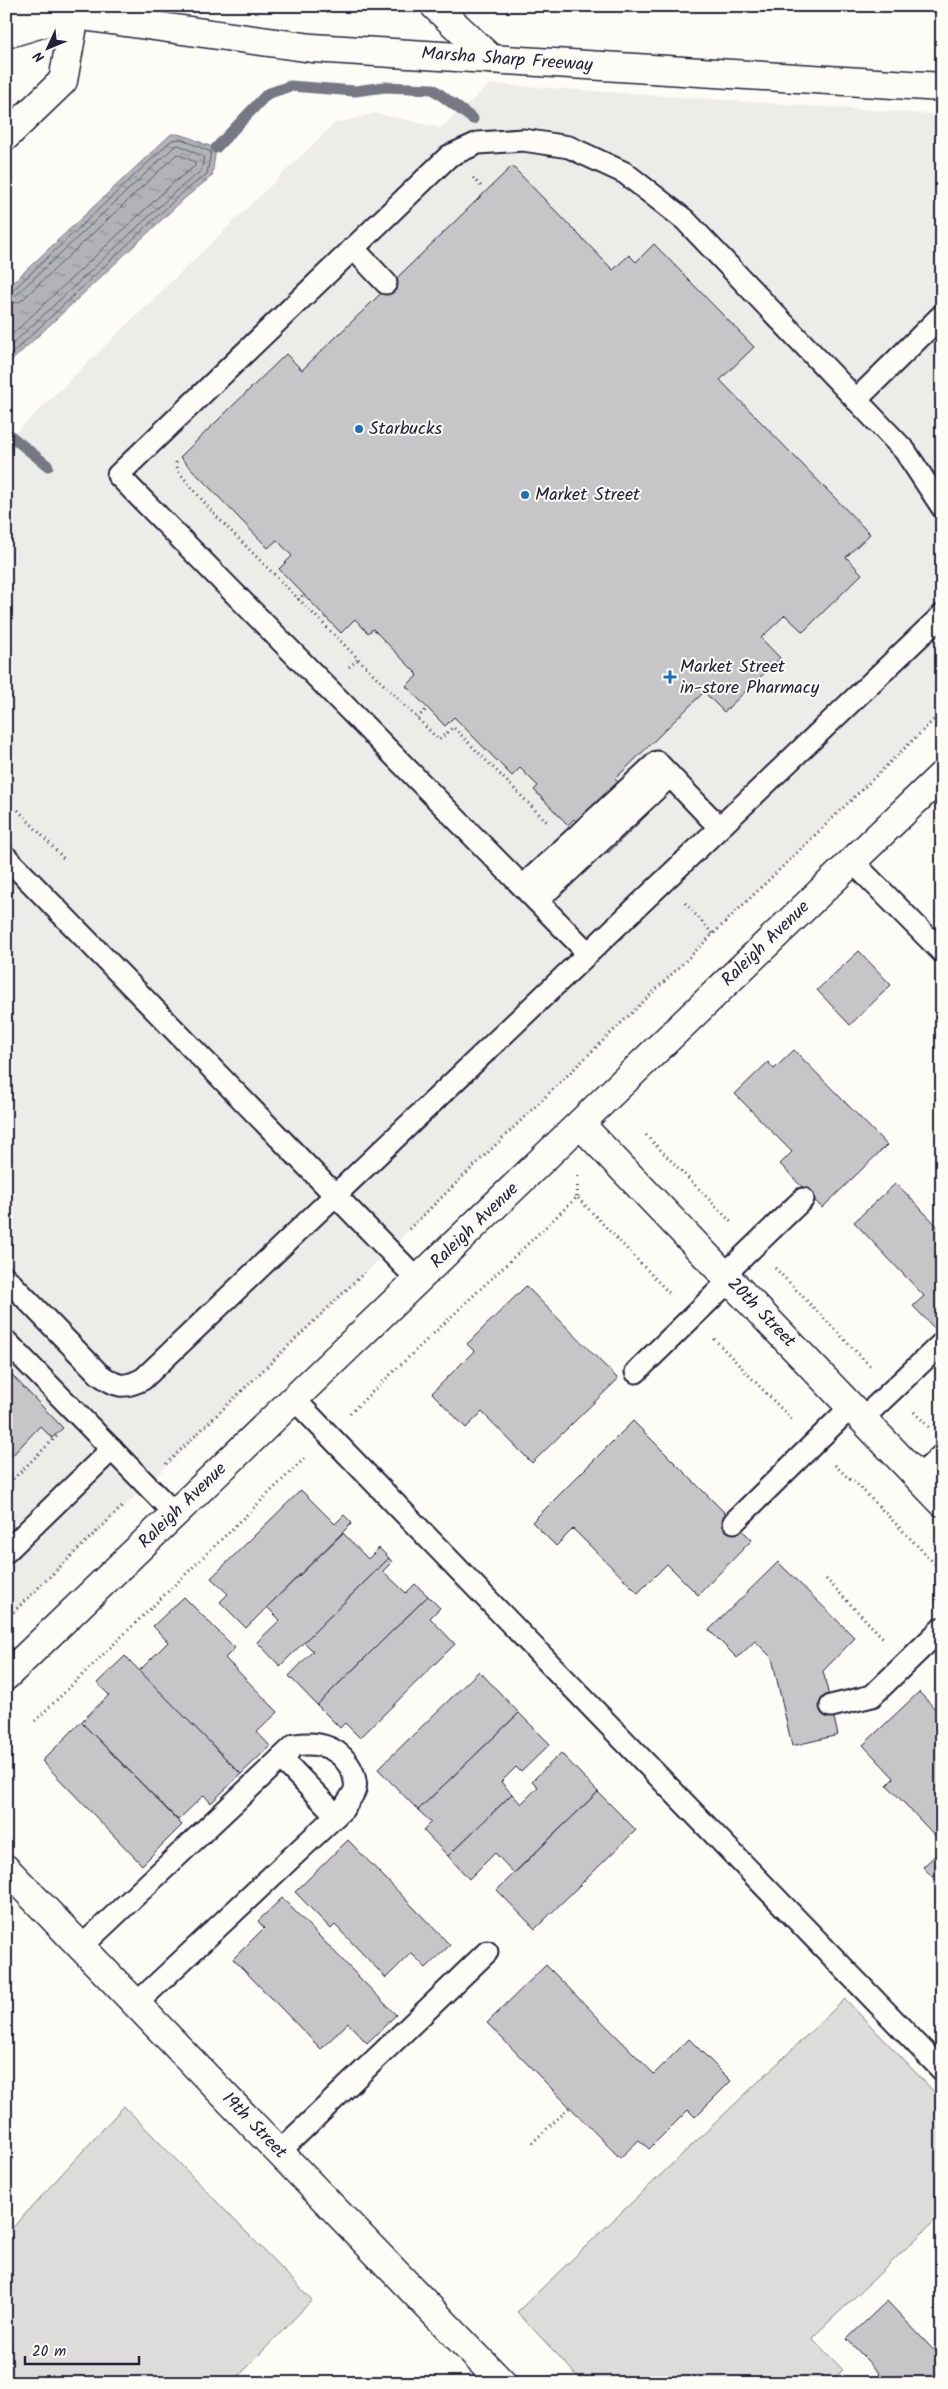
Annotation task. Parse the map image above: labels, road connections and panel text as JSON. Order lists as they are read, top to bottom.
{
  "streets": {
    "main road": [
      "Marsha Sharp Freeway",
      "Raleigh Avenue",
      "20th Street",
      "19th Street"
    ]
  },
  "crossings": [
    ["Raleigh Avenue", "20th Street"]
  ],
  "places": {
    "other": ["Starbucks", "Market Street"],
    "health": ["Market Street in-store Pharmacy"]
  },
  "scale_bar": "20 m",
  "north": "bottom left"
}
